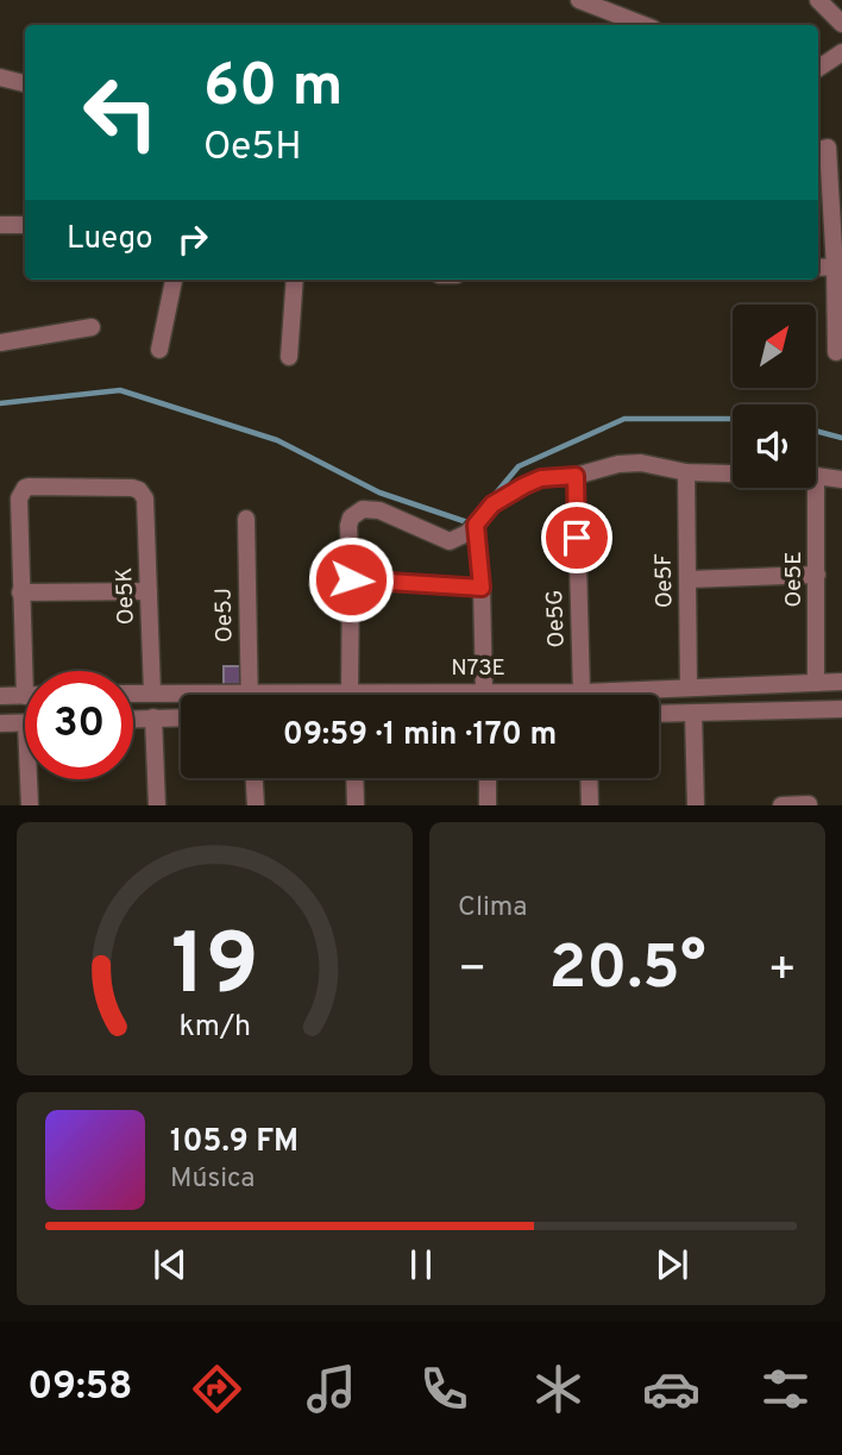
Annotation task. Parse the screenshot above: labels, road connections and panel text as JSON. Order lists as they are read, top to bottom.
{
  "streets": {
    "street": [
      "Oe5E",
      "Oe5F",
      "Oe5K",
      "Oe5J",
      "Oe5G",
      "N73E"
    ]
  },
  "crossings": [
    ["Oe5E", "N73E"],
    ["Oe5F", "N73E"],
    ["Oe5K", "N73E"],
    ["Oe5G", "N73E"]
  ],
  "north": "top right",
  "page": {
    "turn": ["60 m", "Oe5H"],
    "then": "Luego",
    "limit": "30",
    "trip": "09:59 · 1 min · 170 m",
    "tile": "Clima",
    "heat": ["−", "20.5°", "+"],
    "song": ["105.9 FM", "Música"],
    "tabs": "09:58",
    "gauge": ["19", "km/h"]
  }
}
